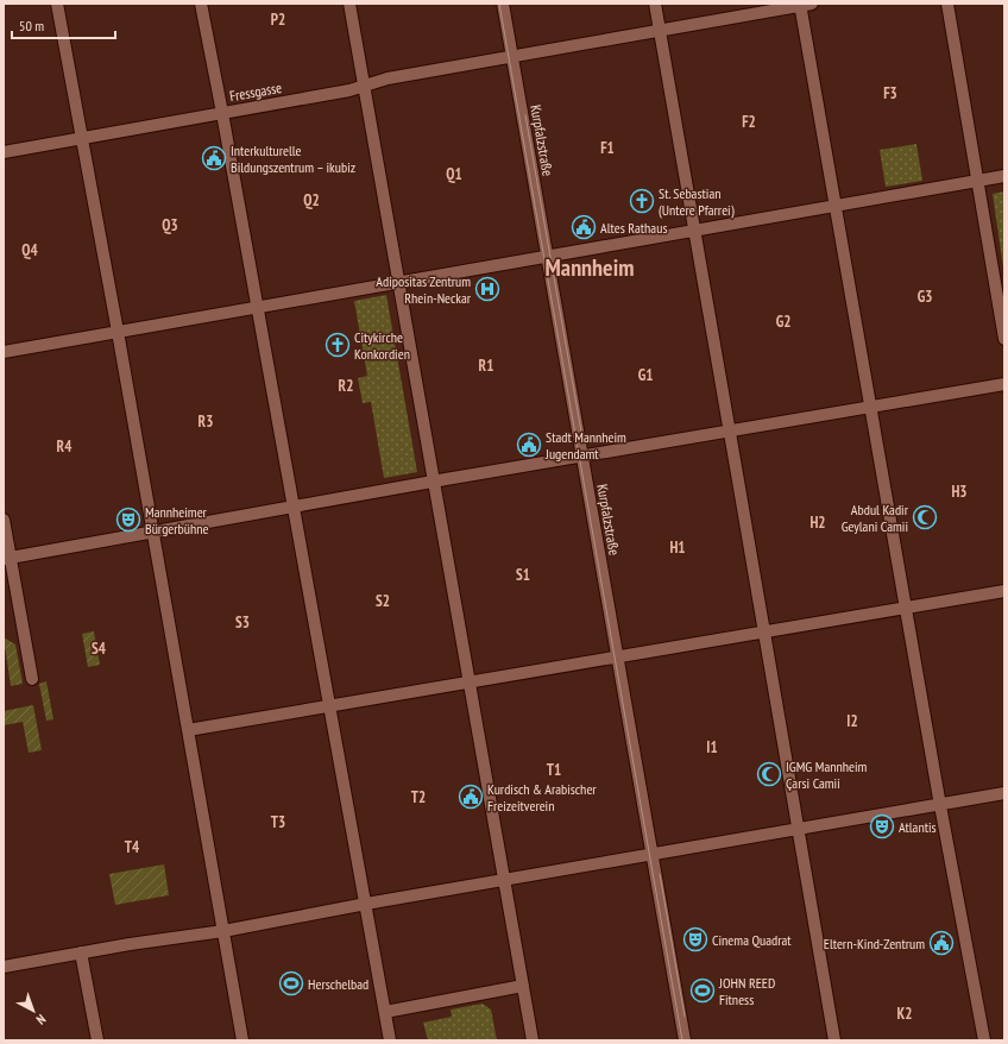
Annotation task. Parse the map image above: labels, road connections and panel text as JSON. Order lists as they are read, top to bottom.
{
  "streets": {
    "street": ["Fressgasse", "Kurpfalzstraße"]
  },
  "crossings": [
    ["Fressgasse", "Kurpfalzstraße"]
  ],
  "districts": [
    "P2",
    "F3",
    "F2",
    "F1",
    "Q1",
    "Q2",
    "Q3",
    "Q4",
    "Mannheim",
    "G3",
    "G2",
    "R1",
    "G1",
    "R2",
    "R3",
    "R4",
    "H3",
    "H2",
    "H1",
    "S1",
    "S2",
    "S3",
    "S4",
    "I2",
    "I1",
    "T1",
    "T2",
    "T3",
    "T4",
    "K2"
  ],
  "places": {
    "public building": [
      "Interkulturelle Bildungszentrum – ikubiz",
      "Altes Rathaus",
      "Stadt Mannheim Jugendamt",
      "Kurdisch & Arabischer Freizeitverein",
      "Eltern-Kind-Zentrum"
    ],
    "church": ["St. Sebastian (Untere Pfarrei)", "Citykirche Konkordien"],
    "hospital": ["Adipositas Zentrum Rhein-Neckar"],
    "mosque": ["Abdul Kadir Geylani Camii", "IGMG Mannheim Çarsi Camii"],
    "theatre": ["Mannheimer Bürgerbühne", "Atlantis", "Cinema Quadrat"],
    "sports": ["Herschelbad", "JOHN REED Fitness"]
  },
  "scale_bar": "50 m",
  "north": "bottom right"
}
